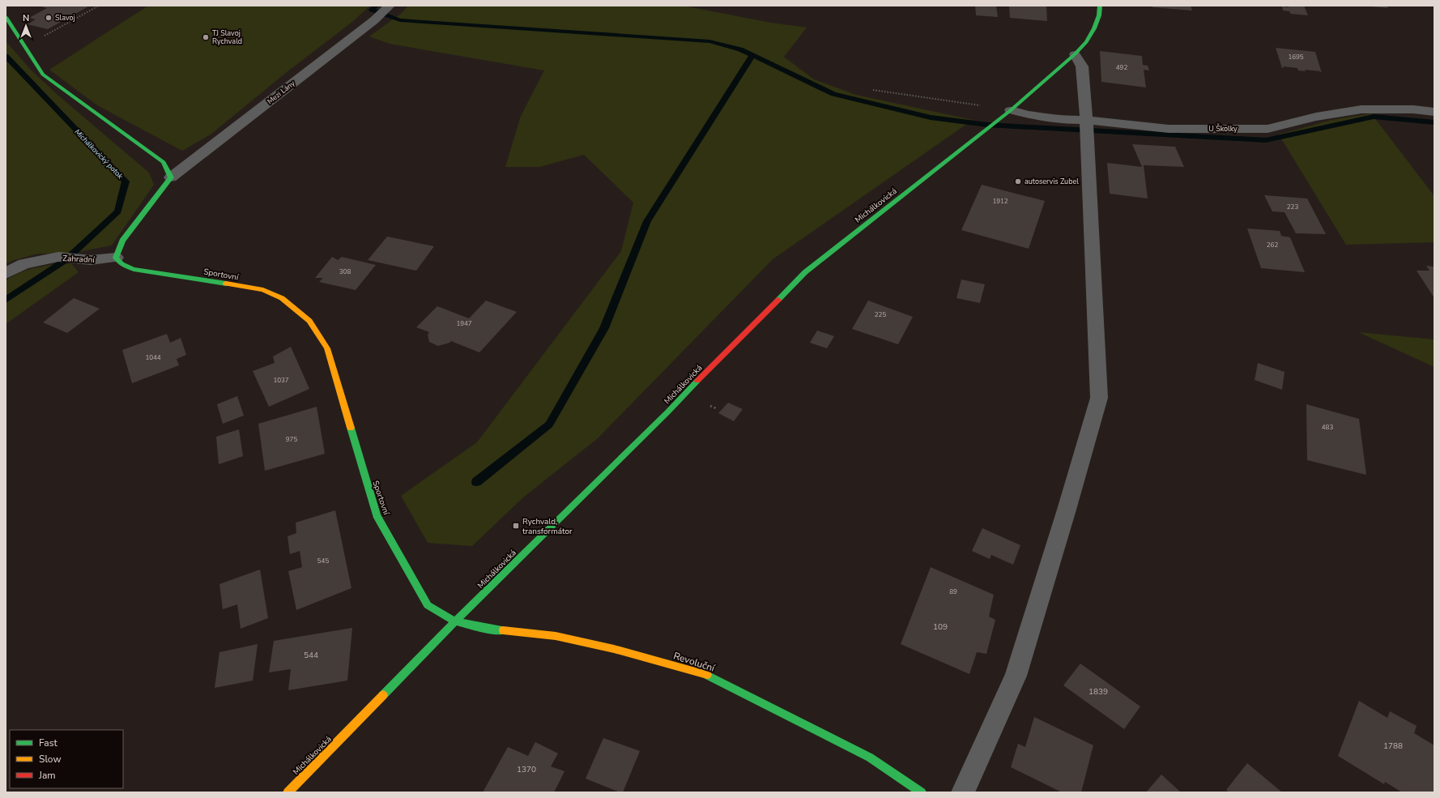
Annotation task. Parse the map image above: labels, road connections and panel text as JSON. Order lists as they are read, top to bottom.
{
  "streets": {
    "street": [
      "Mezi Lány",
      "U Školky",
      "Michálkovická",
      "Zahradní",
      "Sportovní",
      "Revoluční"
    ]
  },
  "crossings": [
    ["U Školky", "Michálkovická"],
    ["Michálkovická", "Sportovní"],
    ["Michálkovická", "Revoluční"],
    ["Zahradní", "Sportovní"],
    ["Sportovní", "Revoluční"]
  ],
  "water": ["Michálkovický potok"],
  "places": {
    "other": ["Slavoj", "TJ Slavoj Rychvald", "autoservis Zubel"],
    "transit": ["Rychvald, transformátor"]
  },
  "house_numbers": [
    "1695",
    "492",
    "1912",
    "223",
    "262",
    "308",
    "225",
    "1947",
    "1044",
    "1037",
    "483",
    "975",
    "545",
    "89",
    "109",
    "544",
    "1839",
    "1788",
    "1370"
  ],
  "legend": ["Fast", "Slow", "Jam"],
  "north": "top"
}
